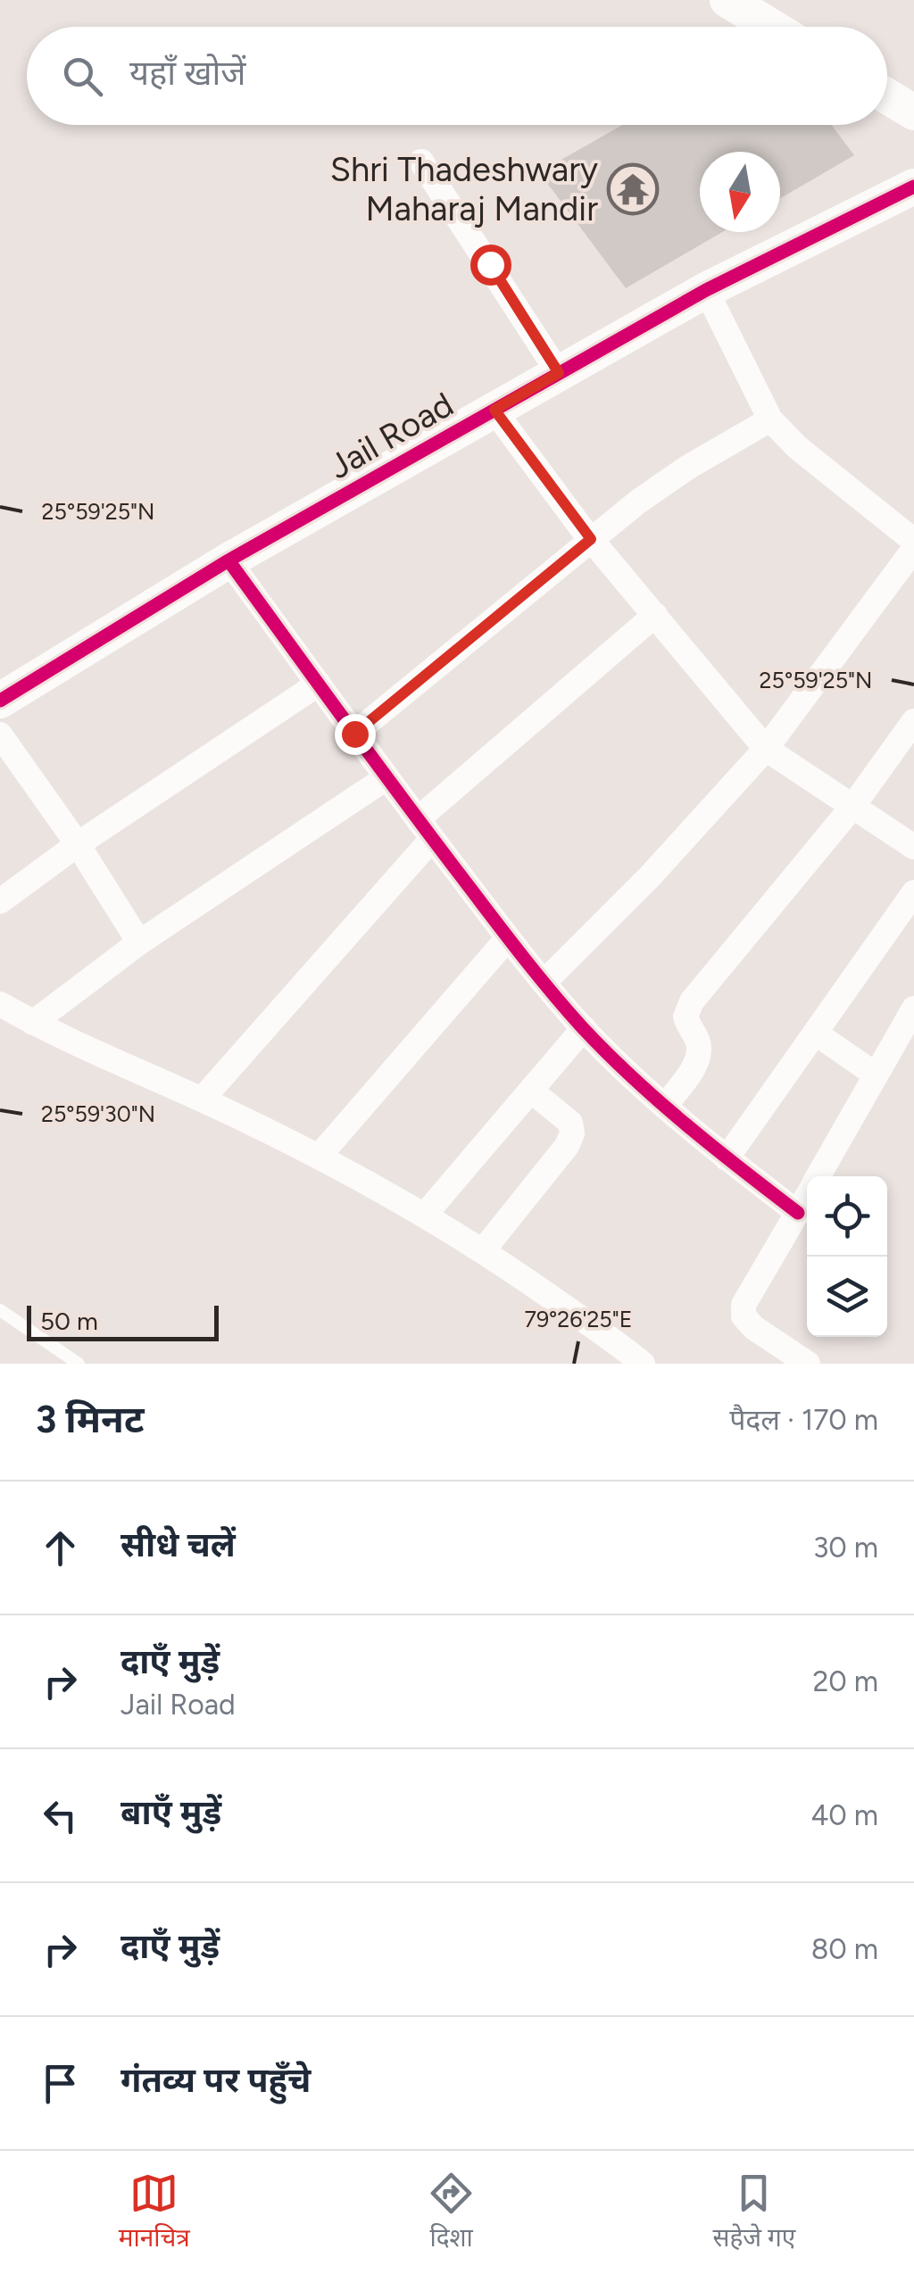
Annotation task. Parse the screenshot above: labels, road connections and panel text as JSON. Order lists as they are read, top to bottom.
{
  "streets": {
    "street": ["Jail Road"]
  },
  "places": {
    "temple": ["Shri Thadeshwary Maharaj Mandir"]
  },
  "scale_bar": "50 m",
  "north": "bottom",
  "page": {
    "search": "यहाँ खोजें",
    "scale": "50 m",
    "heading": ["3 मिनट", "पैदल · 170 m"],
    "list": [
      ["सीधे चलें", "30 m"],
      ["दाएँ मुड़ें", "Jail Road", "20 m"],
      ["बाएँ मुड़ें", "40 m"],
      ["दाएँ मुड़ें", "80 m"],
      "गंतव्य पर पहुँचे"
    ],
    "nav": ["मानचित्र", "दिशा", "सहेजे गए"]
  },
  "coordinates": ["25°59'25\"N", "25°59'30\"N", "79°26'25\"E"]
}
